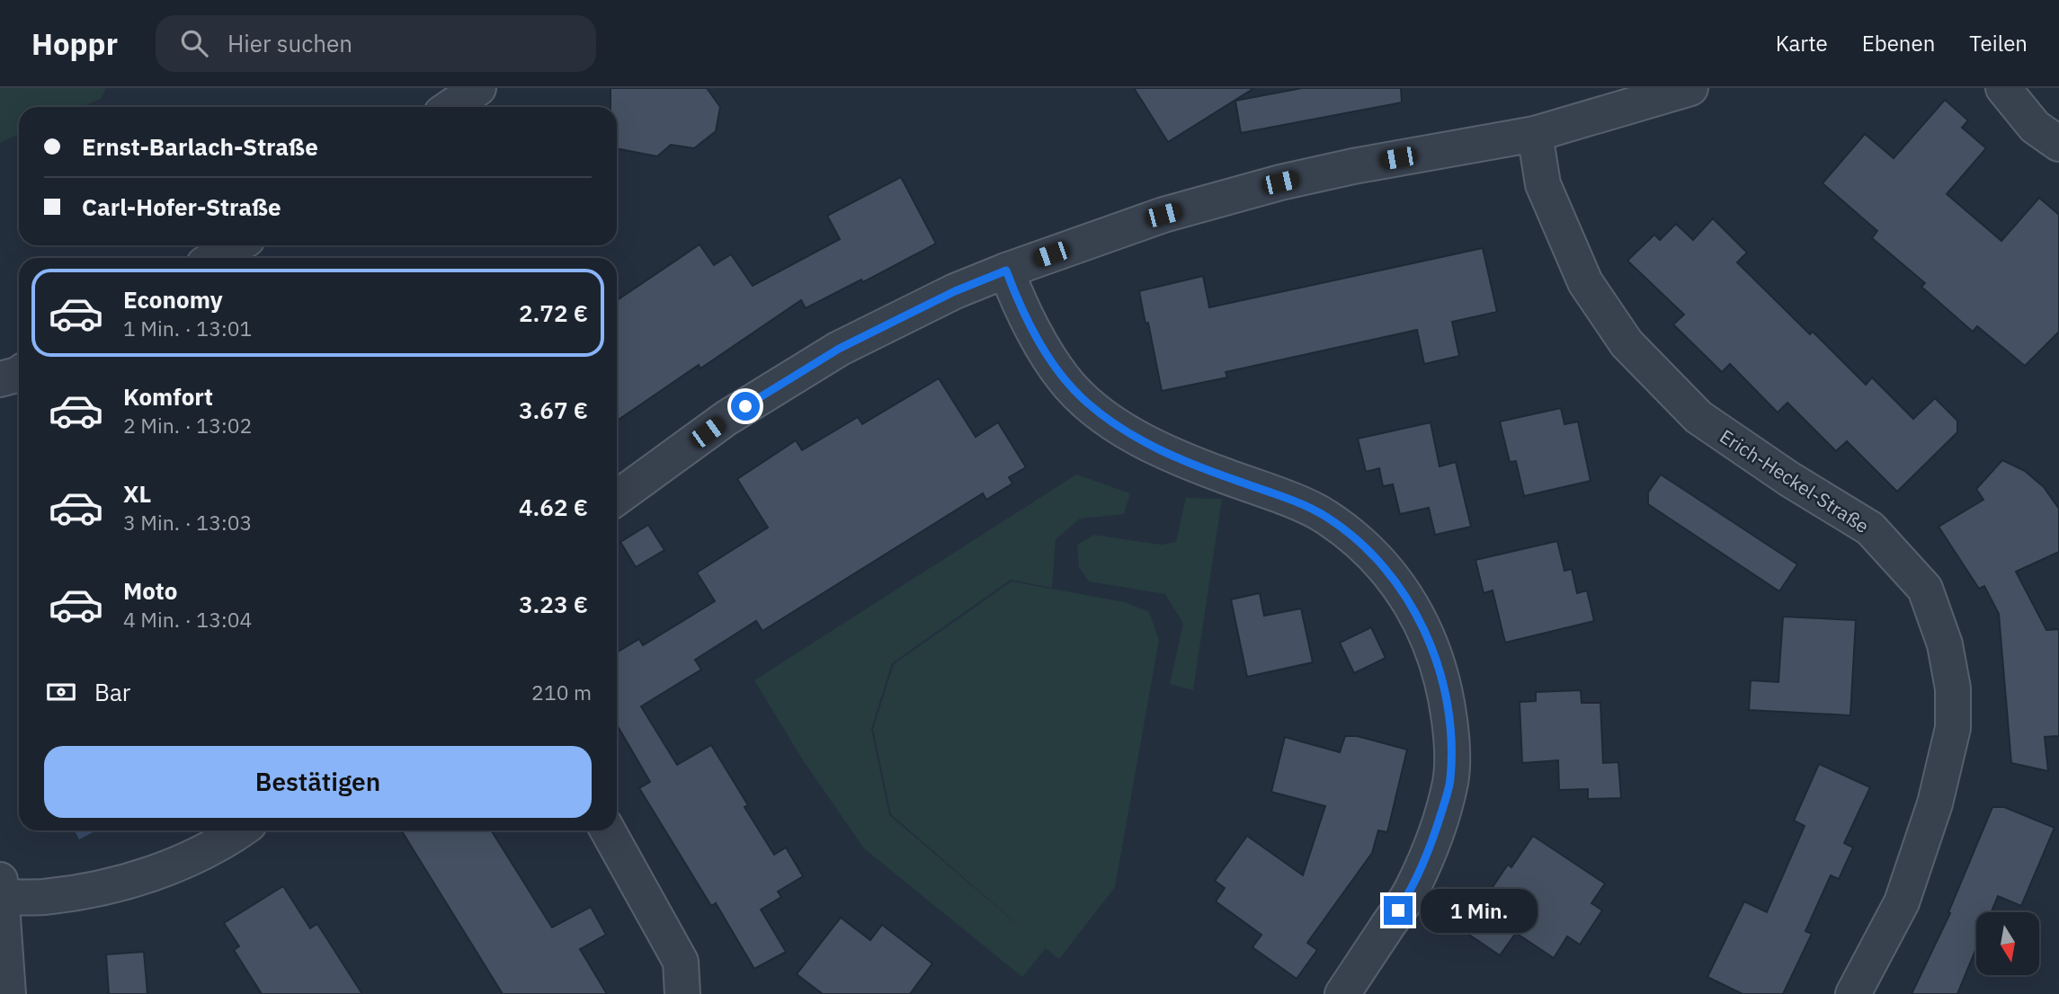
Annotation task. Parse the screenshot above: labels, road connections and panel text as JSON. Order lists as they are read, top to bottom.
{
  "streets": {
    "street": ["Erich-Heckel-Straße"]
  },
  "north": "bottom",
  "page": {
    "header": "Hoppr",
    "search": "Hier suchen",
    "nav": ["Karte", "Ebenen", "Teilen"],
    "banner": ["Ernst-Barlach-Straße", "Carl-Hofer-Straße"],
    "list": [
      {
        "name": "Economy",
        "note": "1 Min. · 13:01",
        "value": "2.72 €"
      },
      {
        "name": "Komfort",
        "note": "2 Min. · 13:02",
        "value": "3.67 €"
      },
      {
        "name": "XL",
        "note": "3 Min. · 13:03",
        "value": "4.62 €"
      },
      {
        "name": "Moto",
        "note": "4 Min. · 13:04",
        "value": "3.23 €"
      }
    ],
    "pay": ["Bar", "210 m"],
    "buttons": "Bestätigen",
    "bubble": "1 Min."
  }
}
